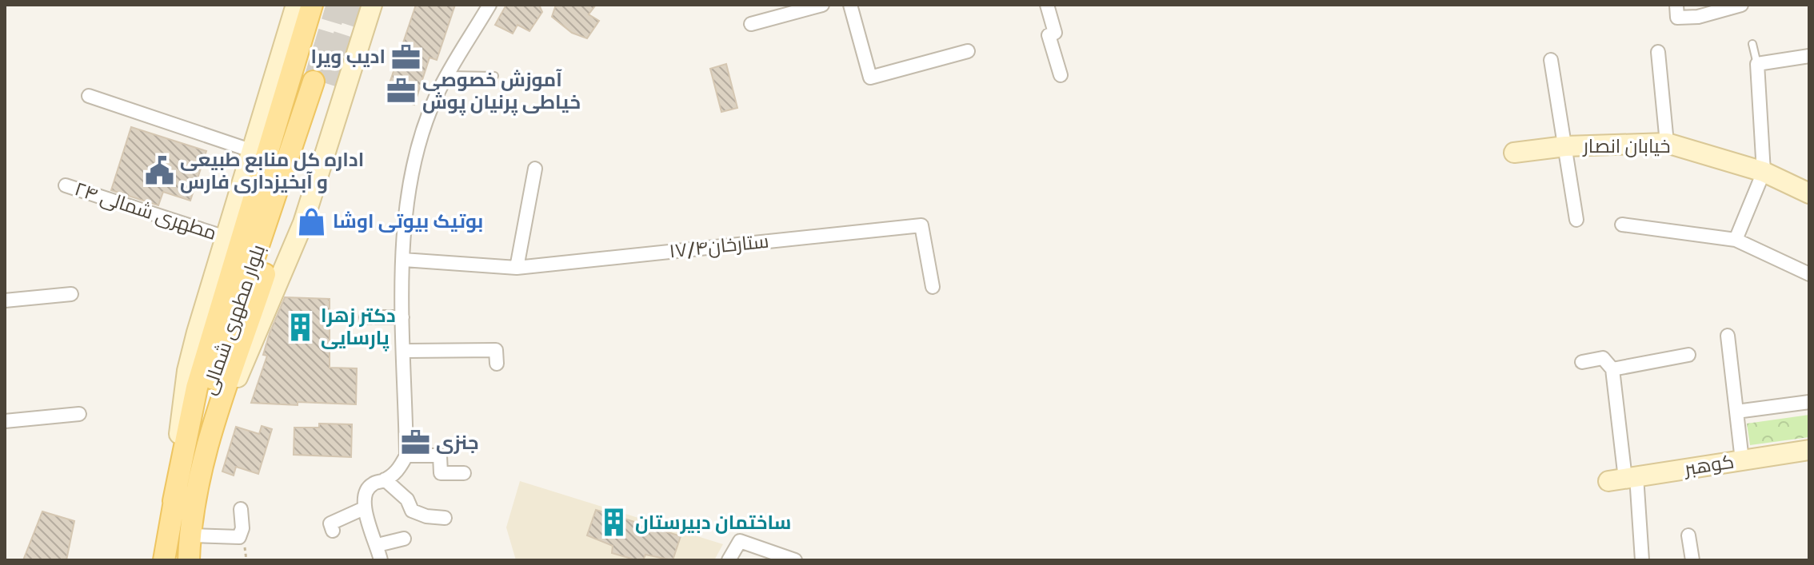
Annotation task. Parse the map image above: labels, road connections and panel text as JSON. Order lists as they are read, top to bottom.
{
  "streets": {
    "main road": ["خیابان انصار", "بلوار مطهرى شمالى", "کوهبر"],
    "street": ["مطهرى شمالى ۲۴", "ستارخان۱۷/۴"]
  },
  "places": {
    "office": ["ادیب ویرا", "آموزش خصوصی خیاطی پرنیان پوش", "جنزی"],
    "public building": ["اداره کل منابع طبیعى و آبخیزدارى فارس"],
    "shop": ["بوتیک بیوتی اوشا"],
    "building": ["دکتر زهرا پارسایی", "ساختمان دبیرستان"]
  }
}
